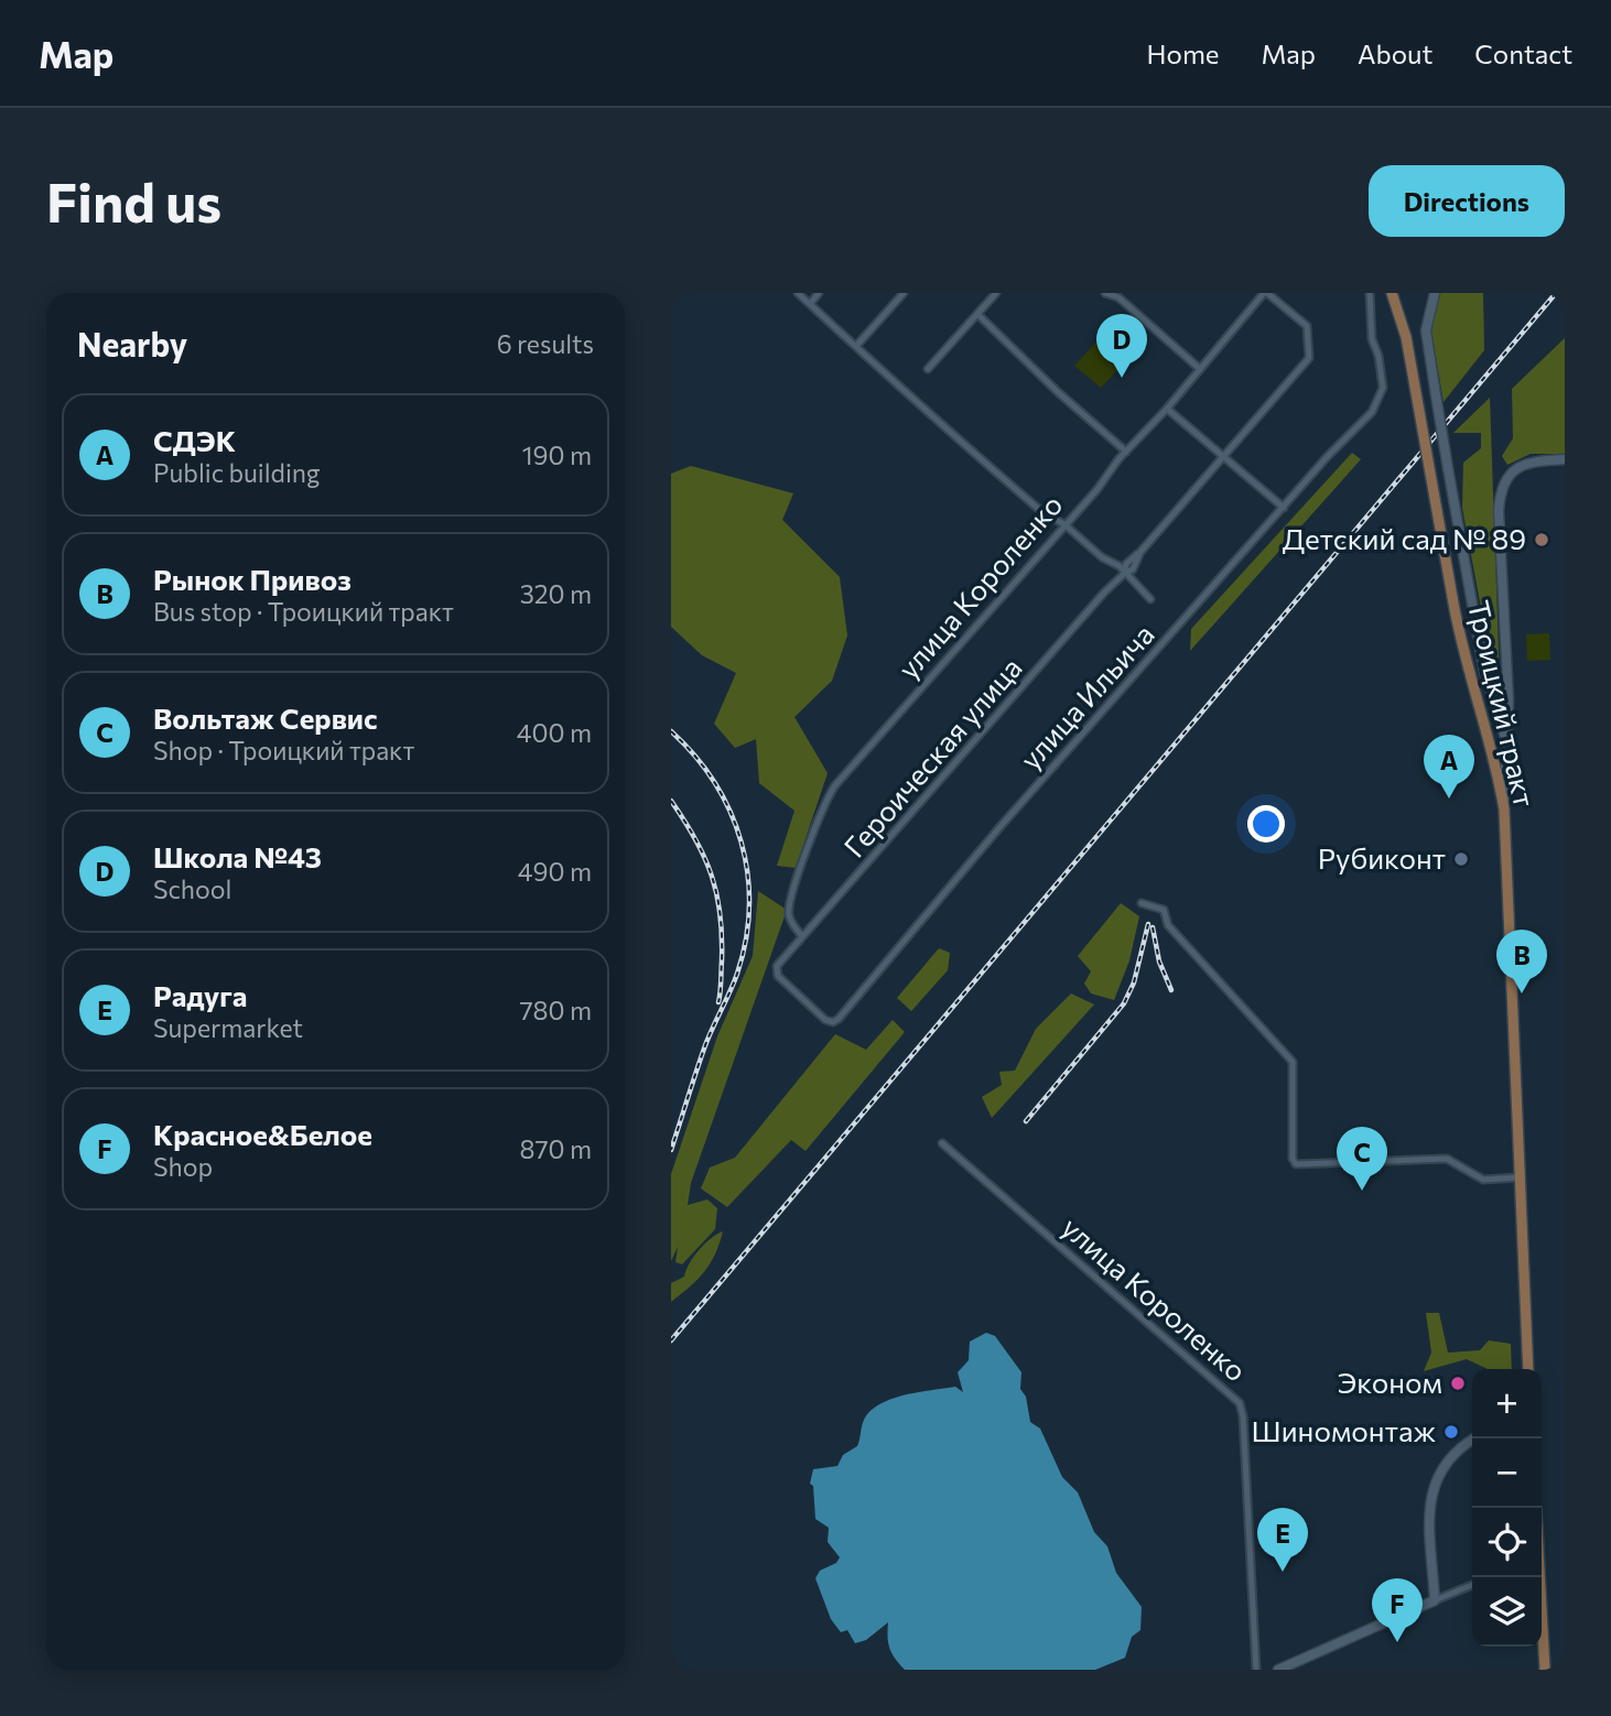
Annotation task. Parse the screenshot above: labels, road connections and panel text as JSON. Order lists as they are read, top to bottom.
{
  "streets": {
    "main road": ["Троицкий тракт"],
    "street": ["улица Короленко", "улица Ильича", "Героическая улица"]
  },
  "crossings": [
    ["улица Короленко", "Героическая улица"],
    ["улица Ильича", "Героическая улица"]
  ],
  "places": [
    "Детский сад № 89",
    "Рубиконт",
    "Эконом",
    "Шиномонтаж"
  ],
  "page": {
    "header": "Map",
    "nav": [
      "Home",
      "Map",
      "About",
      "Contact"
    ],
    "buttons": "Directions",
    "title": "Find us",
    "heading": ["Nearby", "6 results"],
    "pins": [
      "D",
      "A",
      "B",
      "C",
      "E",
      "F"
    ],
    "list": [
      {
        "mark": "A",
        "name": "СДЭК",
        "note": "Public building",
        "value": "190 m"
      },
      {
        "mark": "B",
        "name": "Рынок Привоз",
        "note": "Bus stop · Троицкий тракт",
        "value": "320 m"
      },
      {
        "mark": "C",
        "name": "Вольтаж Сервис",
        "note": "Shop · Троицкий тракт",
        "value": "400 m"
      },
      {
        "mark": "D",
        "name": "Школа №43",
        "note": "School",
        "value": "490 m"
      },
      {
        "mark": "E",
        "name": "Радуга",
        "note": "Supermarket",
        "value": "780 m"
      },
      {
        "mark": "F",
        "name": "Красное&Белое",
        "note": "Shop",
        "value": "870 m"
      }
    ],
    "map_buttons": ["+", "−"]
  }
}
